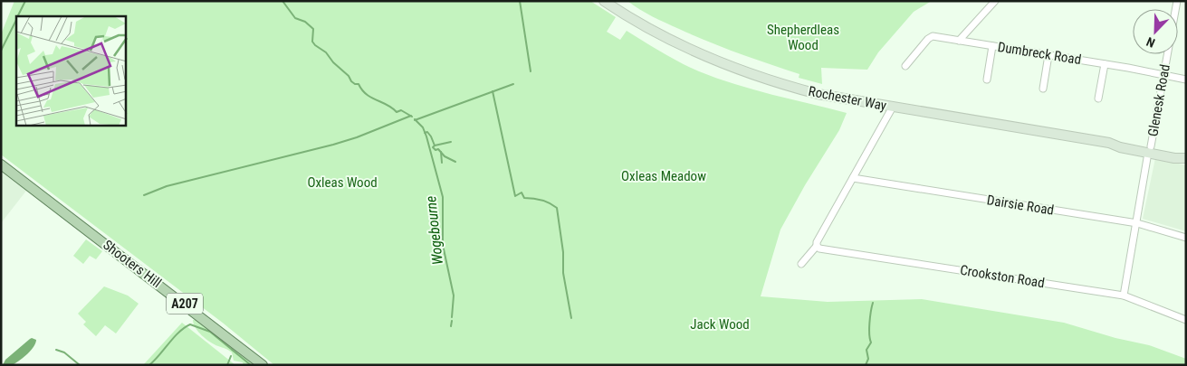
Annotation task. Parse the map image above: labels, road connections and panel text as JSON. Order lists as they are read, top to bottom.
{
  "streets": {
    "main road": ["Shooters Hill", "A207"],
    "street": [
      "Dumbreck Road",
      "Rochester Way",
      "Glenesk Road",
      "Dairsie Road",
      "Crookston Road"
    ]
  },
  "crossings": [
    ["Dumbreck Road", "Glenesk Road"],
    ["Rochester Way", "Glenesk Road"],
    ["Glenesk Road", "Dairsie Road"],
    ["Glenesk Road", "Crookston Road"]
  ],
  "water": ["Wogebourne"],
  "parks": [
    "Shepherdleas Wood",
    "Oxleas Meadow",
    "Oxleas Wood",
    "Jack Wood"
  ],
  "north": "bottom left"
}
